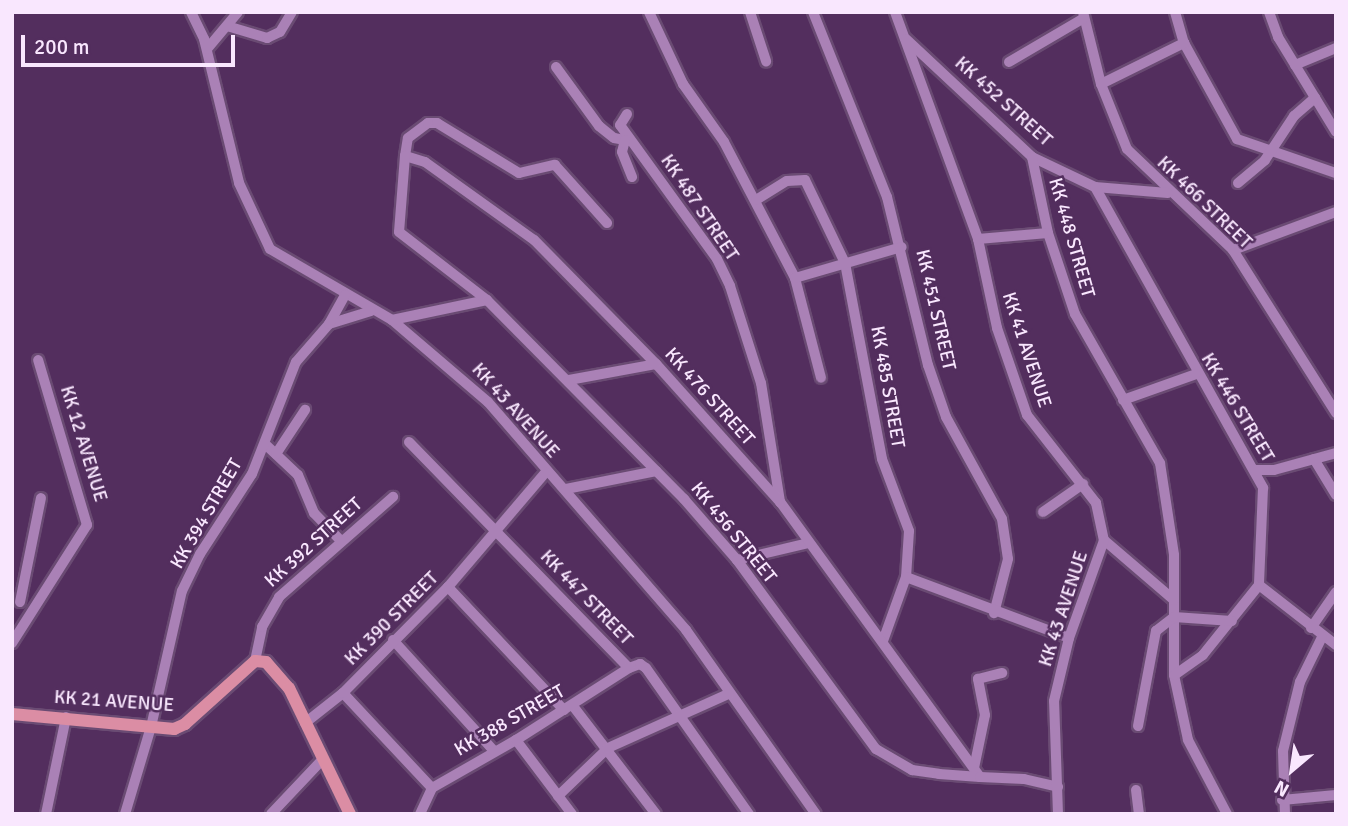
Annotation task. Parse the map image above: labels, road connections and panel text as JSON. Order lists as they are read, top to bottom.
{
  "streets": {
    "main road": ["KK 21 AVENUE"],
    "street": [
      "KK 452 STREET",
      "KK 466 STREET",
      "KK 487 STREET",
      "KK 448 STREET",
      "KK 451 STREET",
      "KK 41 AVENUE",
      "KK 485 STREET",
      "KK 476 STREET",
      "KK 446 STREET",
      "KK 43 AVENUE",
      "KK 12 AVENUE",
      "KK 394 STREET",
      "KK 456 STREET",
      "KK 392 STREET",
      "KK 447 STREET",
      "KK 390 STREET",
      "KK 388 STREET"
    ]
  },
  "crossings": [
    ["KK 452 STREET", "KK 466 STREET"],
    ["KK 452 STREET", "KK 448 STREET"],
    ["KK 452 STREET", "KK 41 AVENUE"],
    ["KK 452 STREET", "KK 446 STREET"],
    ["KK 487 STREET", "KK 476 STREET"],
    ["KK 41 AVENUE", "KK 43 AVENUE"],
    ["KK 485 STREET", "KK 476 STREET"],
    ["KK 476 STREET", "KK 456 STREET"],
    ["KK 43 AVENUE", "KK 394 STREET"],
    ["KK 43 AVENUE", "KK 456 STREET"],
    ["KK 43 AVENUE", "KK 390 STREET"],
    ["KK 394 STREET", "KK 21 AVENUE"],
    ["KK 392 STREET", "KK 21 AVENUE"],
    ["KK 447 STREET", "KK 390 STREET"],
    ["KK 447 STREET", "KK 388 STREET"]
  ],
  "scale_bar": "200 m",
  "north": "bottom left"
}
